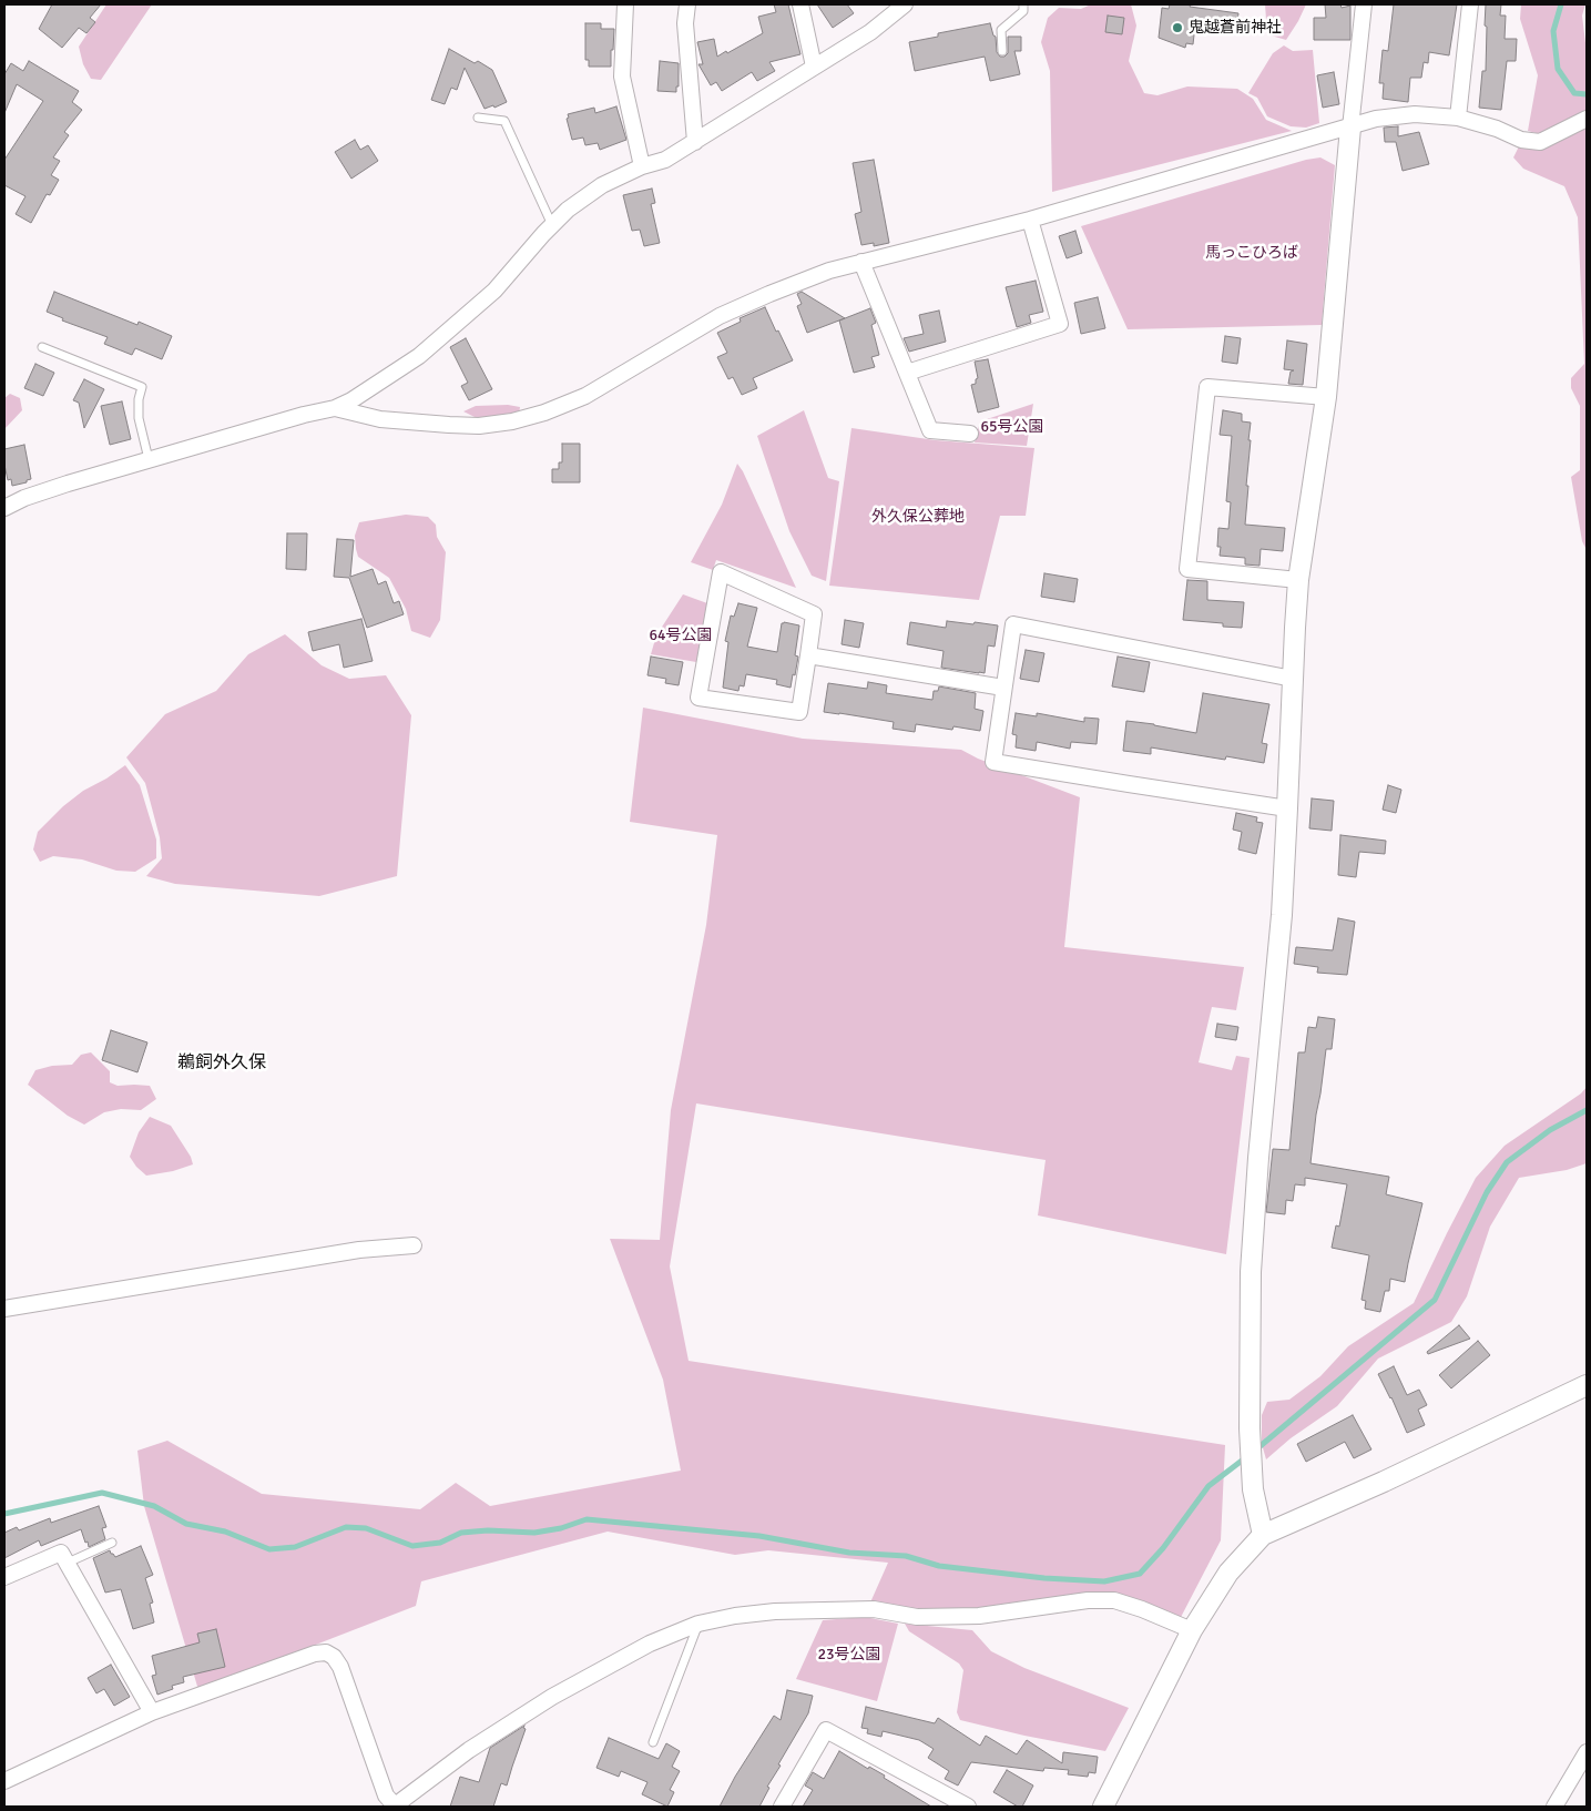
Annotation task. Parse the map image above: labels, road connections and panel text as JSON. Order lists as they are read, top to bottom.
{
  "districts": ["鵜飼外久保"],
  "parks": [
    "馬っこひろば",
    "65号公園",
    "外久保公葬地",
    "64号公園",
    "23号公園"
  ],
  "places": ["鬼越蒼前神社"]
}
